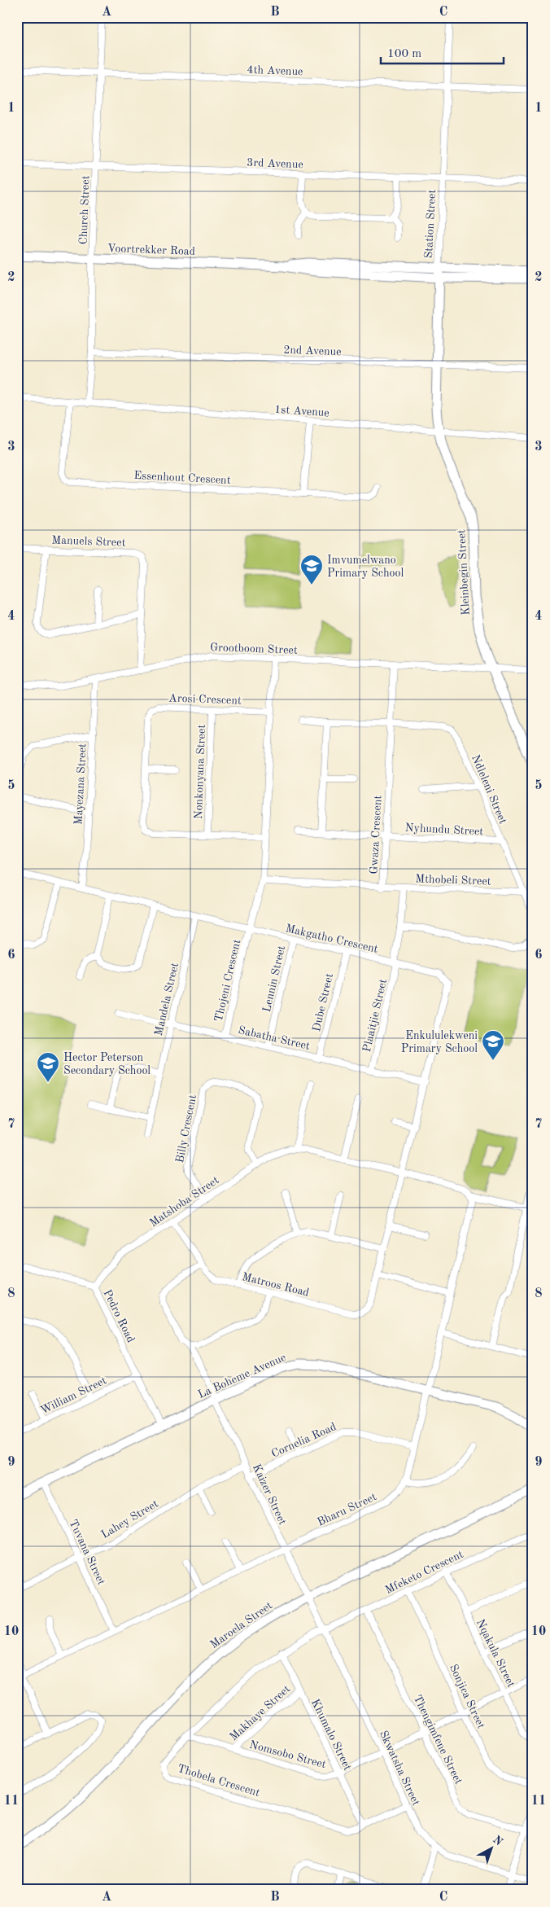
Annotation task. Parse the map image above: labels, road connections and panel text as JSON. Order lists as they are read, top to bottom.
{
  "streets": {
    "street": [
      "4th Avenue",
      "3rd Avenue",
      "Church Street",
      "Station Street",
      "Voortrekker Road",
      "2nd Avenue",
      "1st Avenue",
      "Essenhout Crescent",
      "Manuels Street",
      "Kleinbegin Street",
      "Grootboom Street",
      "Arosi Crescent",
      "Nonkonyana Street",
      "Mayezana Street",
      "Ndleleni Street",
      "Nyhundu Street",
      "Gwaza Crescent",
      "Mthobeli Street",
      "Makgatho Crescent",
      "Lennin Street",
      "Thojeni Crescent",
      "Mandela Street",
      "Dube Street",
      "Plaaitjie Street",
      "Sabatha Street",
      "Billy Crescent",
      "Matshoba Street",
      "Matroos Road",
      "Pedro Road",
      "La Boheme Avenue",
      "William Street",
      "Cornelia Road",
      "Kaizer Street",
      "Bharu Street",
      "Lahey Street",
      "Tuvana Street",
      "Mfeketo Crescent",
      "Maroela Street",
      "Nqakula Street",
      "Sonjica Street",
      "Makhaye Street",
      "Khumalo Street",
      "Thengimfene Street",
      "Nomsobo Street",
      "Skwatsha Street",
      "Thobela Crescent"
    ]
  },
  "crossings": [
    ["4th Avenue", "Church Street"],
    ["4th Avenue", "Station Street"],
    ["3rd Avenue", "Church Street"],
    ["3rd Avenue", "Station Street"],
    ["Church Street", "Voortrekker Road"],
    ["Church Street", "2nd Avenue"],
    ["Church Street", "1st Avenue"],
    ["Station Street", "Voortrekker Road"],
    ["Station Street", "2nd Avenue"],
    ["Station Street", "1st Avenue"],
    ["Station Street", "Kleinbegin Street"],
    ["1st Avenue", "Essenhout Crescent"],
    ["1st Avenue", "Kleinbegin Street"],
    ["Manuels Street", "Grootboom Street"],
    ["Kleinbegin Street", "Grootboom Street"],
    ["Grootboom Street", "Mayezana Street"],
    ["Grootboom Street", "Gwaza Crescent"],
    ["Arosi Crescent", "Nonkonyana Street"],
    ["Mayezana Street", "Makgatho Crescent"],
    ["Ndleleni Street", "Nyhundu Street"],
    ["Ndleleni Street", "Gwaza Crescent"],
    ["Ndleleni Street", "Mthobeli Street"],
    ["Nyhundu Street", "Gwaza Crescent"],
    ["Gwaza Crescent", "Mthobeli Street"],
    ["Mthobeli Street", "Plaaitjie Street"],
    ["Makgatho Crescent", "Lennin Street"],
    ["Makgatho Crescent", "Thojeni Crescent"],
    ["Makgatho Crescent", "Mandela Street"],
    ["Makgatho Crescent", "Dube Street"],
    ["Makgatho Crescent", "Plaaitjie Street"],
    ["Makgatho Crescent", "Sabatha Street"],
    ["Makgatho Crescent", "Matshoba Street"],
    ["Makgatho Crescent", "Matroos Road"],
    ["Lennin Street", "Sabatha Street"],
    ["Thojeni Crescent", "Sabatha Street"],
    ["Mandela Street", "Sabatha Street"],
    ["Dube Street", "Sabatha Street"],
    ["Plaaitjie Street", "Sabatha Street"],
    ["Billy Crescent", "Matshoba Street"],
    ["Matshoba Street", "Matroos Road"],
    ["Matshoba Street", "Pedro Road"],
    ["Matshoba Street", "Bharu Street"],
    ["Matroos Road", "Kaizer Street"],
    ["Pedro Road", "La Boheme Avenue"],
    ["Pedro Road", "William Street"],
    ["La Boheme Avenue", "Kaizer Street"],
    ["La Boheme Avenue", "Bharu Street"],
    ["La Boheme Avenue", "Tuvana Street"],
    ["Cornelia Road", "Kaizer Street"],
    ["Cornelia Road", "Bharu Street"],
    ["Kaizer Street", "Bharu Street"],
    ["Kaizer Street", "Lahey Street"],
    ["Kaizer Street", "Maroela Street"],
    ["Kaizer Street", "Skwatsha Street"],
    ["Bharu Street", "Tuvana Street"],
    ["Lahey Street", "Tuvana Street"],
    ["Mfeketo Crescent", "Nqakula Street"],
    ["Mfeketo Crescent", "Sonjica Street"],
    ["Mfeketo Crescent", "Thengimfene Street"],
    ["Mfeketo Crescent", "Skwatsha Street"],
    ["Mfeketo Crescent", "Thobela Crescent"],
    ["Maroela Street", "Skwatsha Street"],
    ["Nqakula Street", "Nomsobo Street"],
    ["Sonjica Street", "Nomsobo Street"],
    ["Makhaye Street", "Khumalo Street"],
    ["Makhaye Street", "Nomsobo Street"],
    ["Khumalo Street", "Nomsobo Street"],
    ["Khumalo Street", "Thobela Crescent"],
    ["Thengimfene Street", "Nomsobo Street"],
    ["Nomsobo Street", "Skwatsha Street"],
    ["Nomsobo Street", "Thobela Crescent"],
    ["Skwatsha Street", "Thobela Crescent"]
  ],
  "places": {
    "school or university": ["Imvumelwano Primary School", "Enkululekweni Primary School", "Hector Peterson Secondary School"]
  },
  "scale_bar": "100 m",
  "north": "top right",
  "grid": {
    "columns": ["A", "B", "C"],
    "rows": [
      "1",
      "2",
      "3",
      "4",
      "5",
      "6",
      "7",
      "8",
      "9",
      "10",
      "11"
    ]
  }
}
